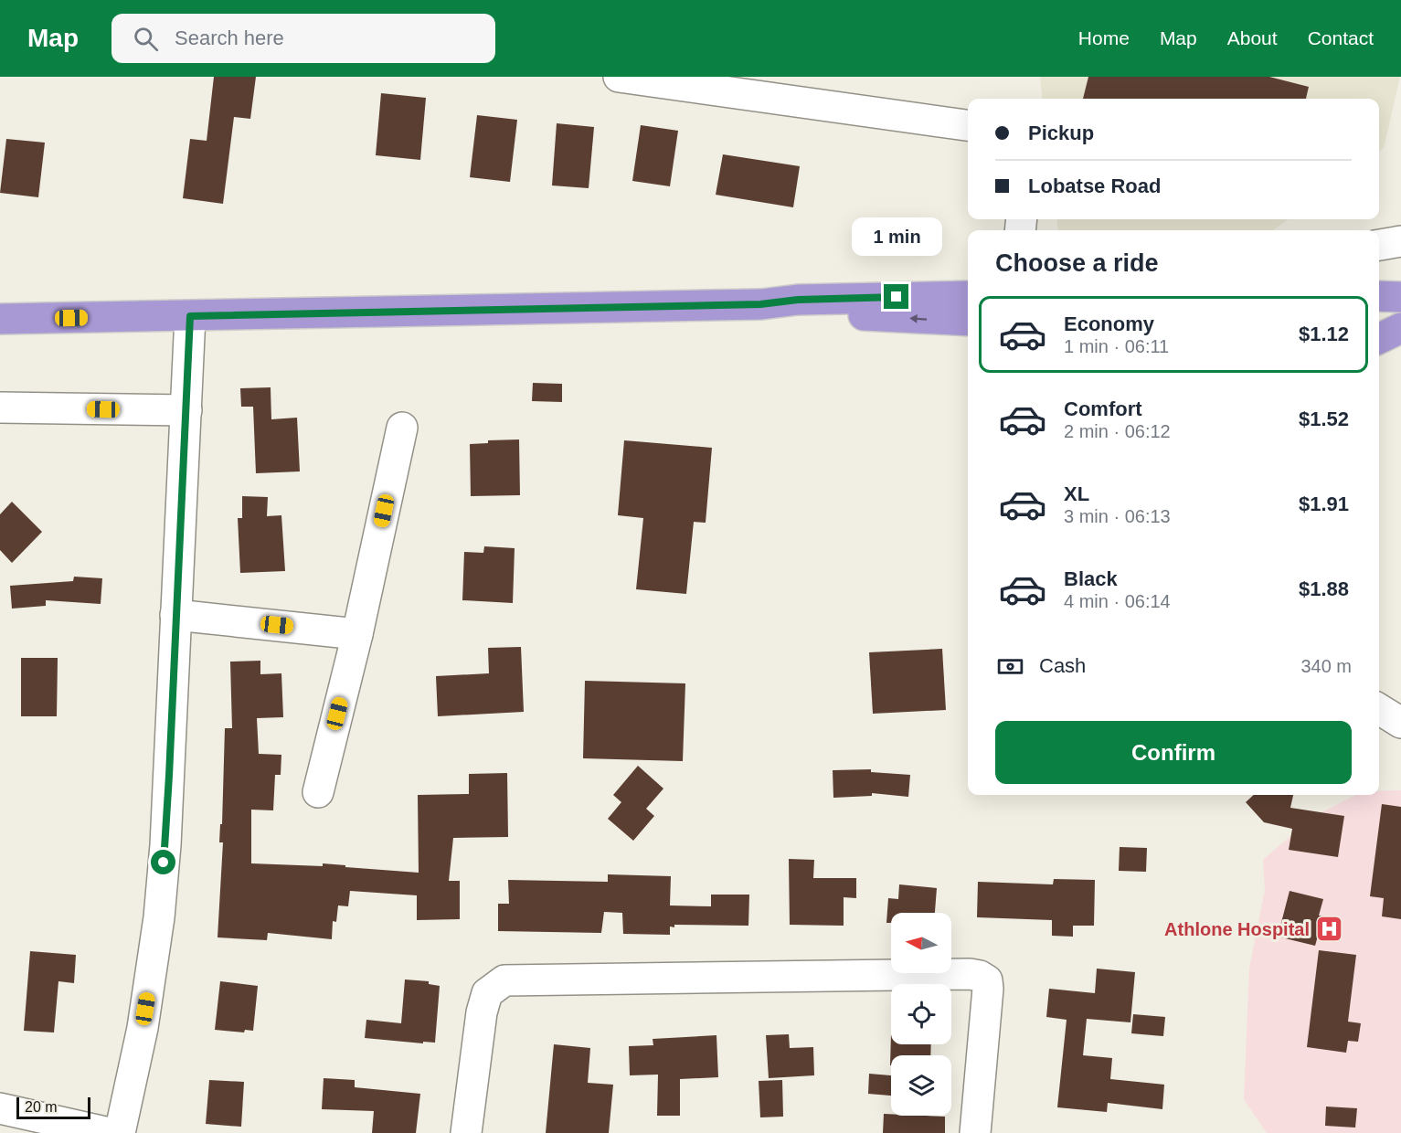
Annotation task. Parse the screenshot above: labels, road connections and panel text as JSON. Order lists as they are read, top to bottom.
{
  "places": {
    "hospital": ["Athlone Hospital"]
  },
  "scale_bar": "20 m",
  "north": "left",
  "page": {
    "header": "Map",
    "search": "Search here",
    "nav": [
      "Home",
      "Map",
      "About",
      "Contact"
    ],
    "banner": ["Pickup", "Lobatse Road"],
    "bubble": "1 min",
    "heading": "Choose a ride",
    "list": [
      {
        "name": "Economy",
        "note": "1 min · 06:11",
        "value": "$1.12"
      },
      {
        "name": "Comfort",
        "note": "2 min · 06:12",
        "value": "$1.52"
      },
      {
        "name": "XL",
        "note": "3 min · 06:13",
        "value": "$1.91"
      },
      {
        "name": "Black",
        "note": "4 min · 06:14",
        "value": "$1.88"
      }
    ],
    "pay": ["Cash", "340 m"],
    "buttons": "Confirm",
    "scale": "20 m"
  }
}
